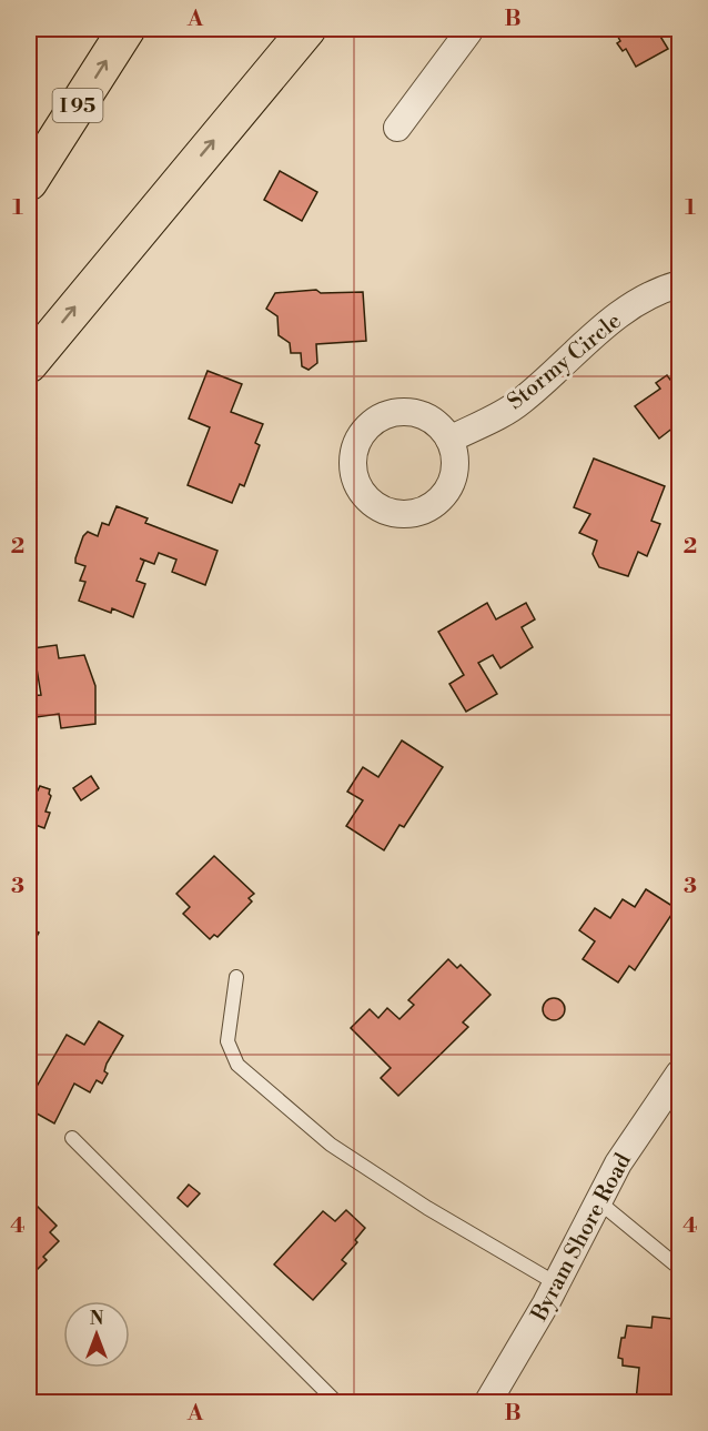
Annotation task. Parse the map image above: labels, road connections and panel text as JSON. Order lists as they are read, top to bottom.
{
  "streets": {
    "highway": ["I 95"],
    "street": ["Stormy Circle", "Byram Shore Road"]
  },
  "north": "top",
  "grid": {
    "columns": ["A", "B"],
    "rows": [
      "1",
      "2",
      "3",
      "4"
    ]
  }
}
